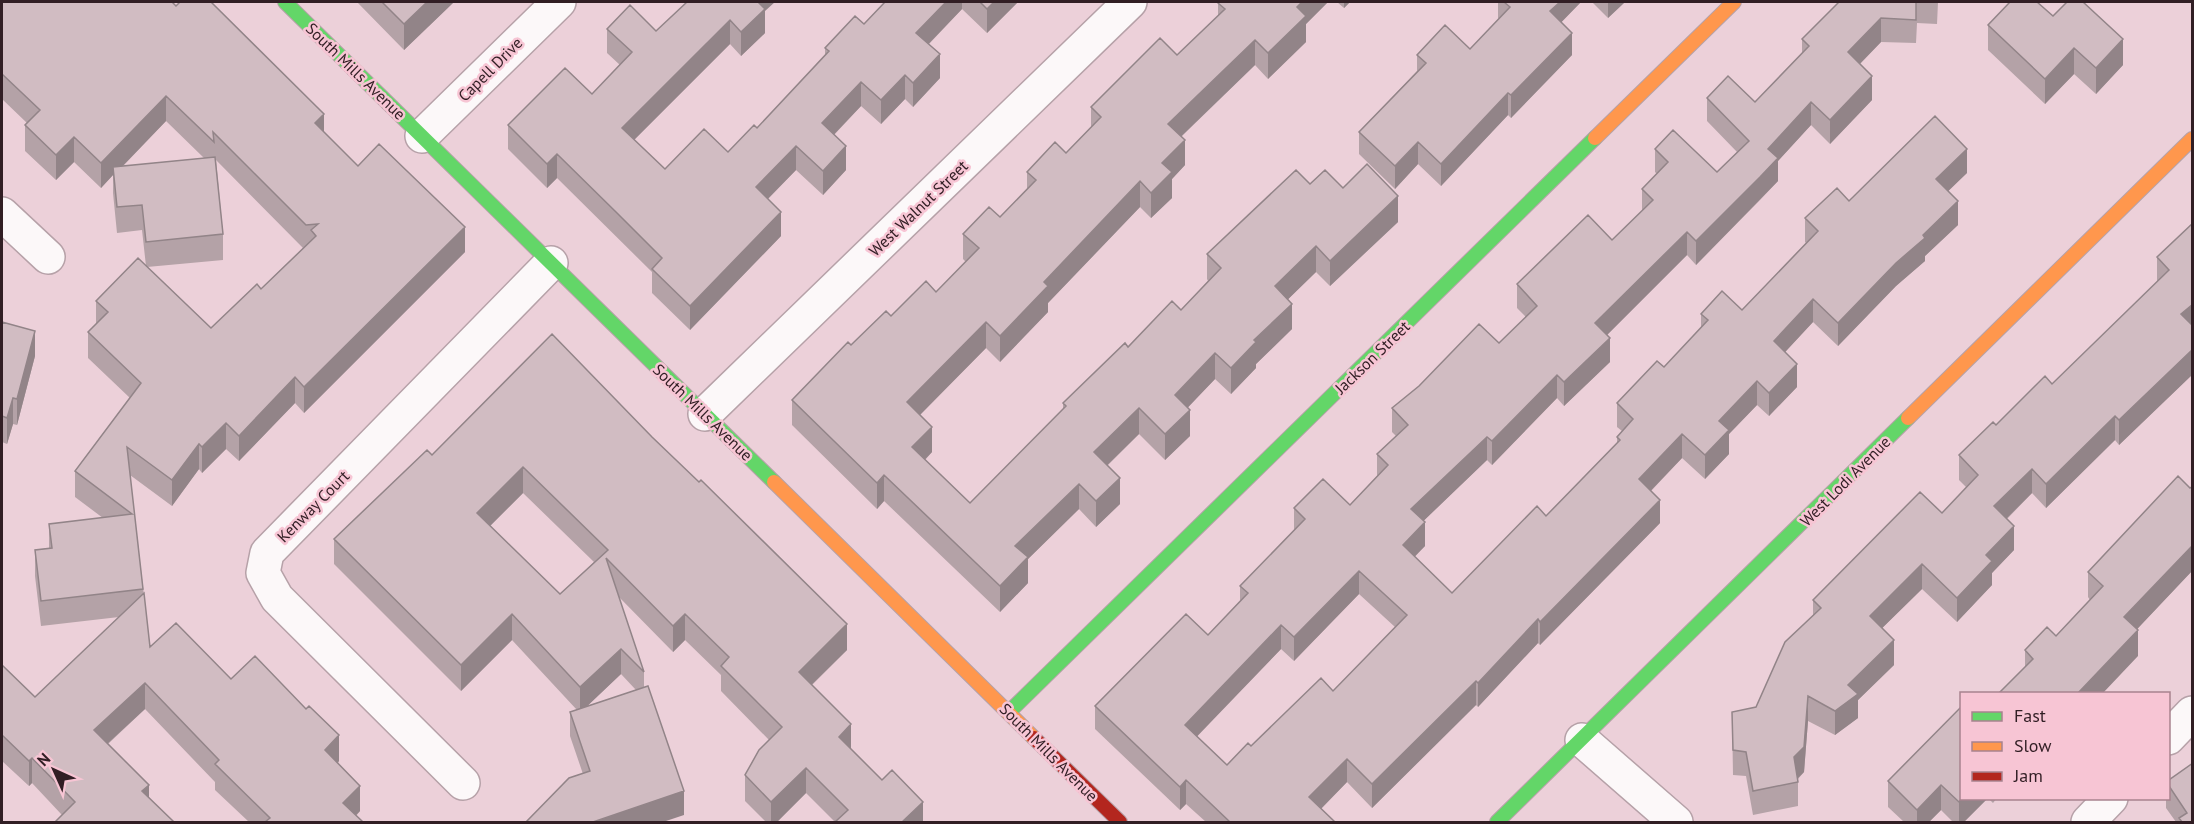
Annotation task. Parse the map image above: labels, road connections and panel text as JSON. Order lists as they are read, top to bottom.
{
  "streets": {
    "street": [
      "Capell Drive",
      "South Mills Avenue",
      "West Walnut Street",
      "Jackson Street",
      "West Lodi Avenue",
      "Kenway Court"
    ]
  },
  "crossings": [
    ["Capell Drive", "South Mills Avenue"],
    ["South Mills Avenue", "West Walnut Street"],
    ["South Mills Avenue", "Jackson Street"],
    ["South Mills Avenue", "Kenway Court"]
  ],
  "legend": ["Fast", "Slow", "Jam"],
  "north": "top left"
}
